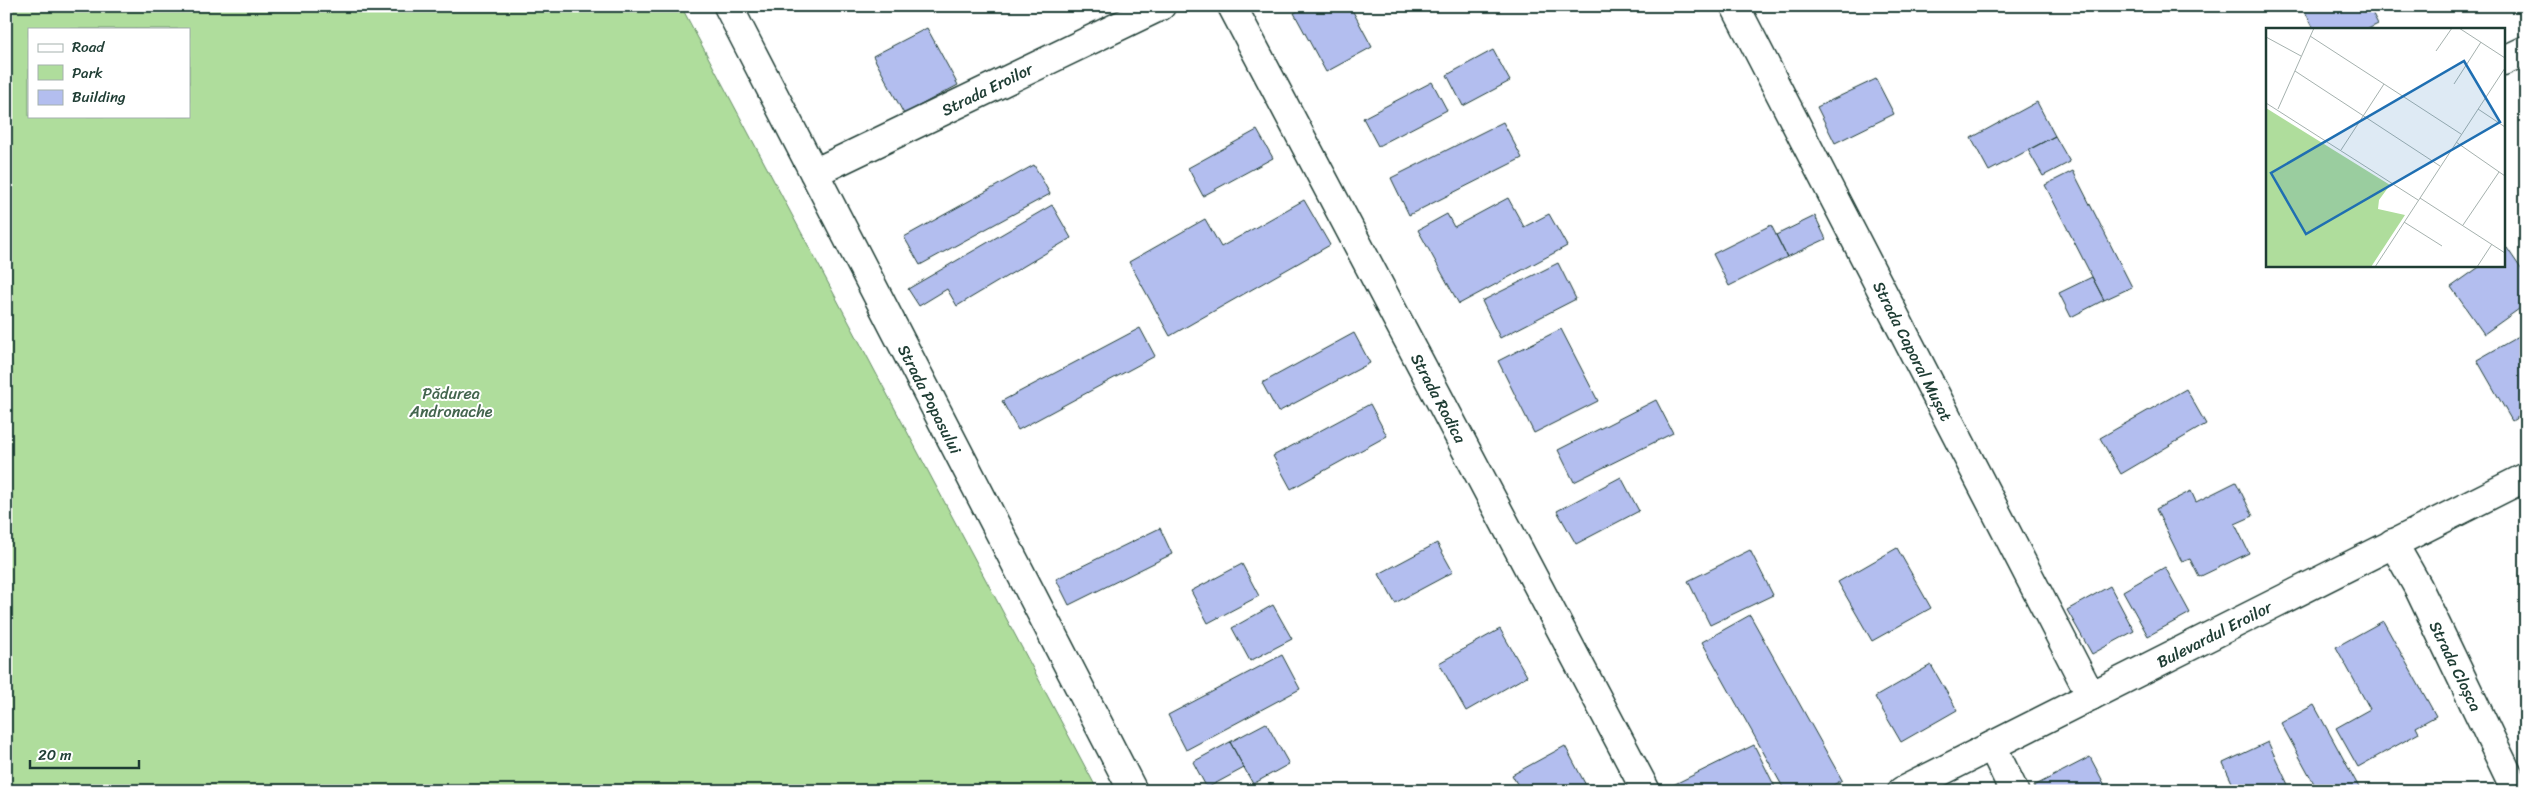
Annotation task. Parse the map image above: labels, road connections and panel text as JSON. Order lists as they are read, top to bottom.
{
  "streets": {
    "street": [
      "Strada Eroilor",
      "Strada Caporal Mușat",
      "Strada Rodica",
      "Strada Popasului",
      "Bulevardul Eroilor",
      "Strada Cloșca"
    ]
  },
  "crossings": [
    ["Strada Eroilor", "Strada Popasului"],
    ["Strada Caporal Mușat", "Bulevardul Eroilor"],
    ["Bulevardul Eroilor", "Strada Cloșca"]
  ],
  "parks": ["Pădurea Andronache"],
  "legend": ["Road", "Park", "Building"],
  "scale_bar": "20 m"
}
